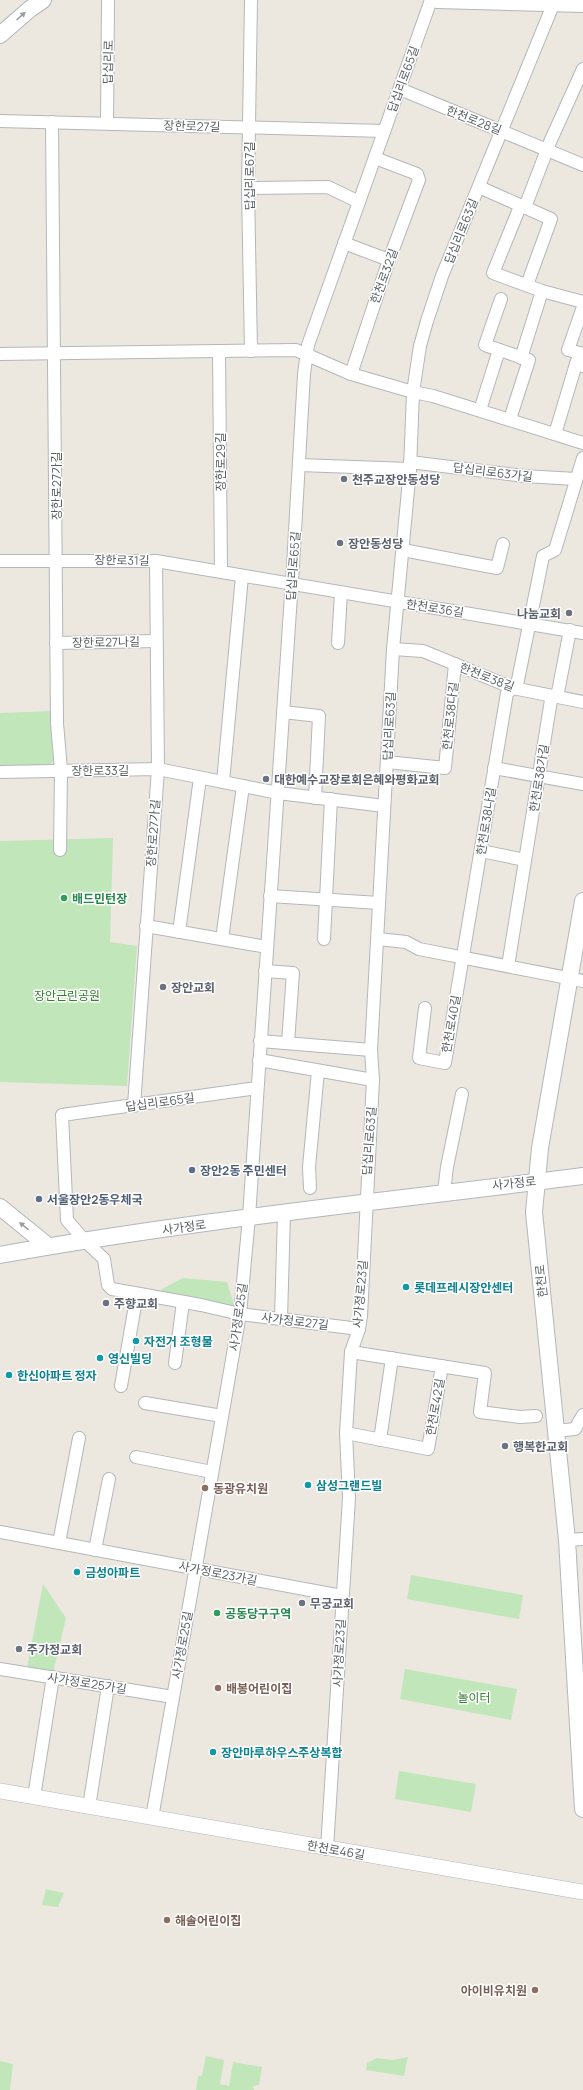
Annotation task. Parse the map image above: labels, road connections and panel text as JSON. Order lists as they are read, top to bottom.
{
  "streets": {
    "main road": ["사가정로", "한천로"],
    "street": [
      "답십리로",
      "답십리로65길",
      "한천로28길",
      "장한로27길",
      "답십리로67길",
      "답십리로63길",
      "한천로32길",
      "장한로29길",
      "답십리로63가길",
      "장한로27가길",
      "장한로31길",
      "한천로36길",
      "장한로27나길",
      "한천로38길",
      "한천로38다길",
      "장한로33길",
      "한천로38가길",
      "한천로38나길",
      "한천로40길",
      "사가정로23길",
      "사가정로25길",
      "사가정로27길",
      "한천로42길",
      "사가정로23가길",
      "사가정로25가길",
      "한천로46길"
    ]
  },
  "crossings": [
    ["답십리로", "장한로27길"],
    ["답십리로65길", "한천로28길"],
    ["답십리로65길", "장한로27길"],
    ["답십리로65길", "한천로32길"],
    ["답십리로65길", "장한로27가길"],
    ["답십리로65길", "장한로31길"],
    ["답십리로65길", "한천로36길"],
    ["답십리로65길", "장한로33길"],
    ["답십리로65길", "사가정로"],
    ["답십리로65길", "사가정로25길"],
    ["답십리로65길", "사가정로27길"],
    ["한천로28길", "답십리로63길"],
    ["장한로27길", "답십리로67길"],
    ["장한로27길", "장한로27가길"],
    ["답십리로63길", "답십리로63가길"],
    ["답십리로63길", "한천로36길"],
    ["답십리로63길", "한천로38길"],
    ["답십리로63길", "한천로38다길"],
    ["답십리로63길", "장한로33길"],
    ["답십리로63길", "사가정로"],
    ["답십리로63길", "사가정로23길"],
    ["장한로29길", "장한로31길"],
    ["장한로27가길", "장한로31길"],
    ["장한로27가길", "장한로27나길"],
    ["장한로27가길", "장한로33길"],
    ["장한로31길", "한천로36길"],
    ["한천로38길", "한천로38다길"],
    ["한천로38길", "한천로38가길"],
    ["한천로38길", "한천로38나길"],
    ["한천로38나길", "한천로40길"],
    ["사가정로", "한천로"],
    ["사가정로", "사가정로23길"],
    ["사가정로", "사가정로25길"],
    ["사가정로", "사가정로27길"],
    ["사가정로23길", "사가정로27길"],
    ["사가정로23길", "한천로42길"],
    ["사가정로23길", "사가정로23가길"],
    ["사가정로23길", "한천로46길"],
    ["사가정로25길", "사가정로27길"],
    ["사가정로25길", "사가정로23가길"],
    ["사가정로25길", "사가정로25가길"],
    ["사가정로25길", "한천로46길"]
  ],
  "parks": ["장안근린공원", "놀이터"],
  "places": [
    "천주교장안동성당",
    "장안동성당",
    "나눔교회",
    "대한예수교장로회은혜와평화교회",
    "배드민턴장",
    "장안교회",
    "장안2동 주민센터",
    "서울장안2동우체국",
    "롯데프레시장안센터",
    "주향교회",
    "자전거 조형물",
    "영신빌딩",
    "한신아파트 정자",
    "행복한교회",
    "삼성그랜드빌",
    "동광유치원",
    "금성아파트",
    "무궁교회",
    "공동당구구역",
    "주가정교회",
    "배봉어린이집",
    "장안마루하우스주상복합",
    "해솔어린이집",
    "아이비유치원"
  ]
}
